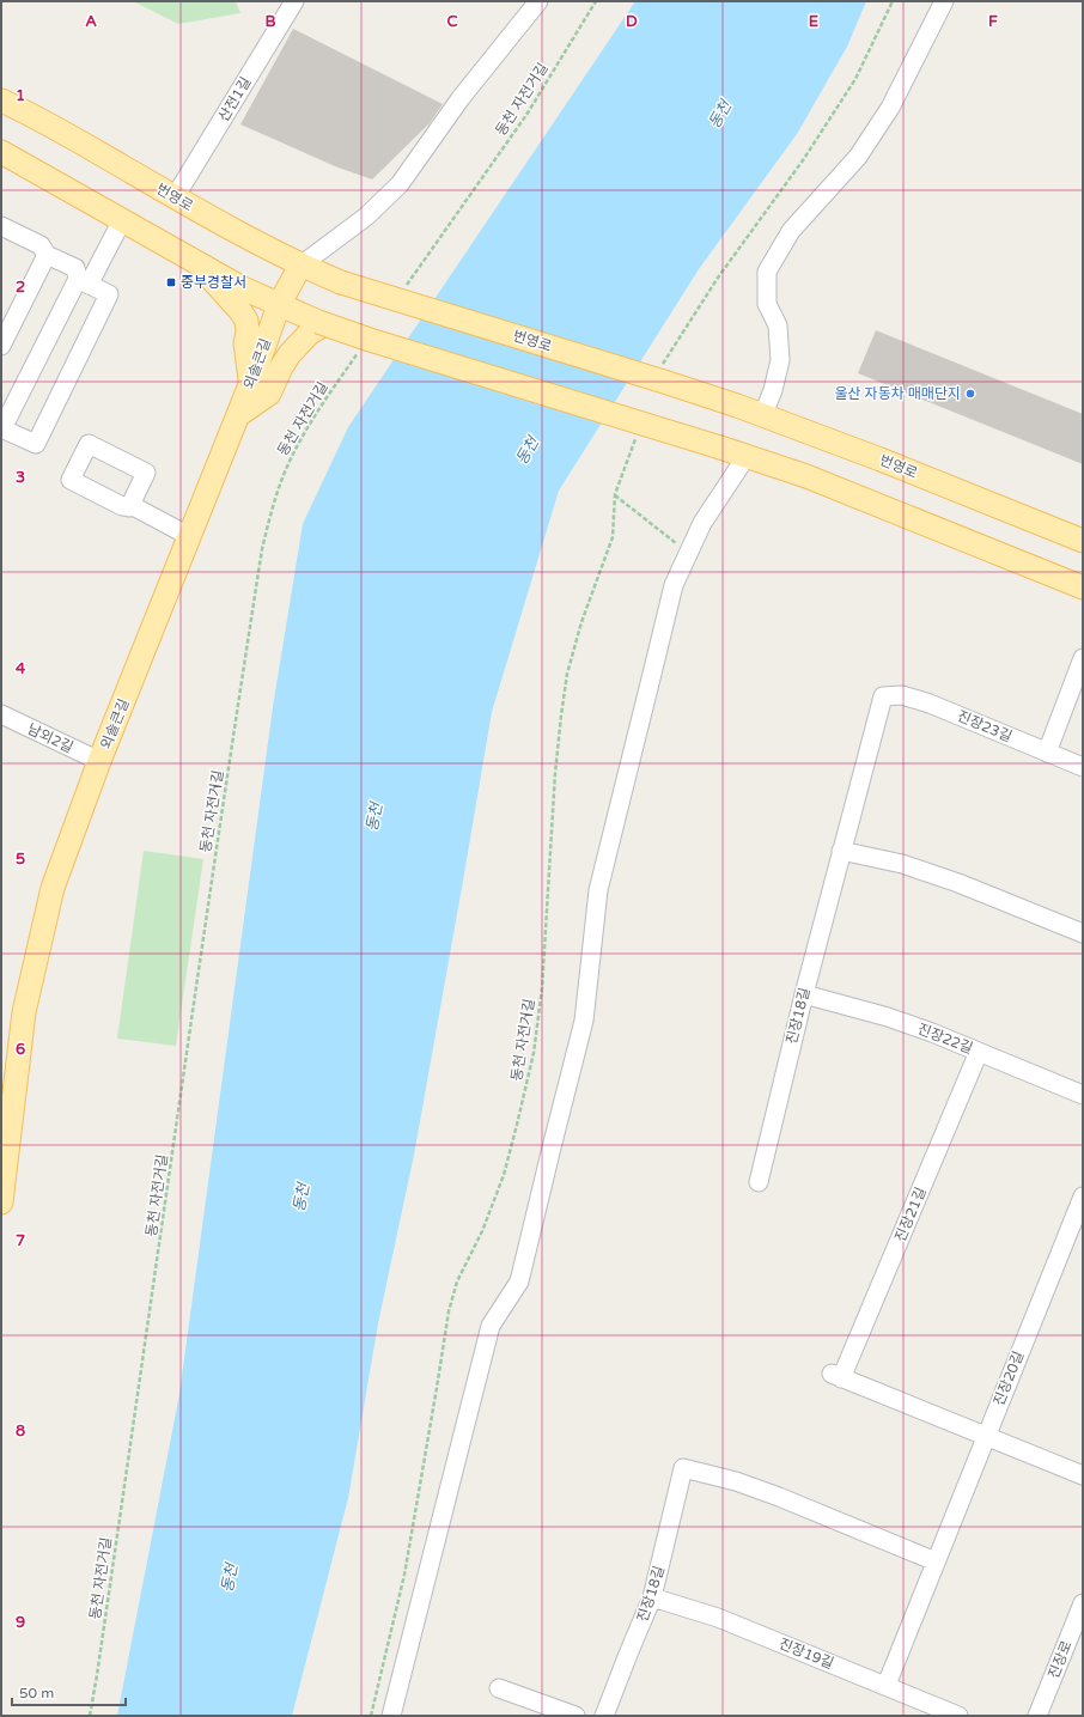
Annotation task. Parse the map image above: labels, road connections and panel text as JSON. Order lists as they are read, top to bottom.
{
  "streets": {
    "main road": ["번영로", "외솔큰길"],
    "street": [
      "산전1길",
      "진장23길",
      "남외2길",
      "진장18길",
      "진장22길",
      "진장21길",
      "진장20길",
      "진장19길",
      "진장로"
    ],
    "path": ["동천 자전거길"]
  },
  "crossings": [
    ["산전1길", "번영로"],
    ["번영로", "외솔큰길"],
    ["외솔큰길", "남외2길"],
    ["진장23길", "진장18길"],
    ["진장18길", "진장22길"],
    ["진장18길", "진장20길"],
    ["진장18길", "진장19길"],
    ["진장22길", "진장21길"],
    ["진장21길", "진장20길"],
    ["진장20길", "진장19길"]
  ],
  "water": ["동천"],
  "places": {
    "transit": ["중부경찰서"],
    "other": ["울산 자동차 매매단지"]
  },
  "scale_bar": "50 m",
  "grid": {
    "columns": [
      "A",
      "B",
      "C",
      "D",
      "E",
      "F"
    ],
    "rows": [
      "1",
      "2",
      "3",
      "4",
      "5",
      "6",
      "7",
      "8",
      "9"
    ]
  }
}
